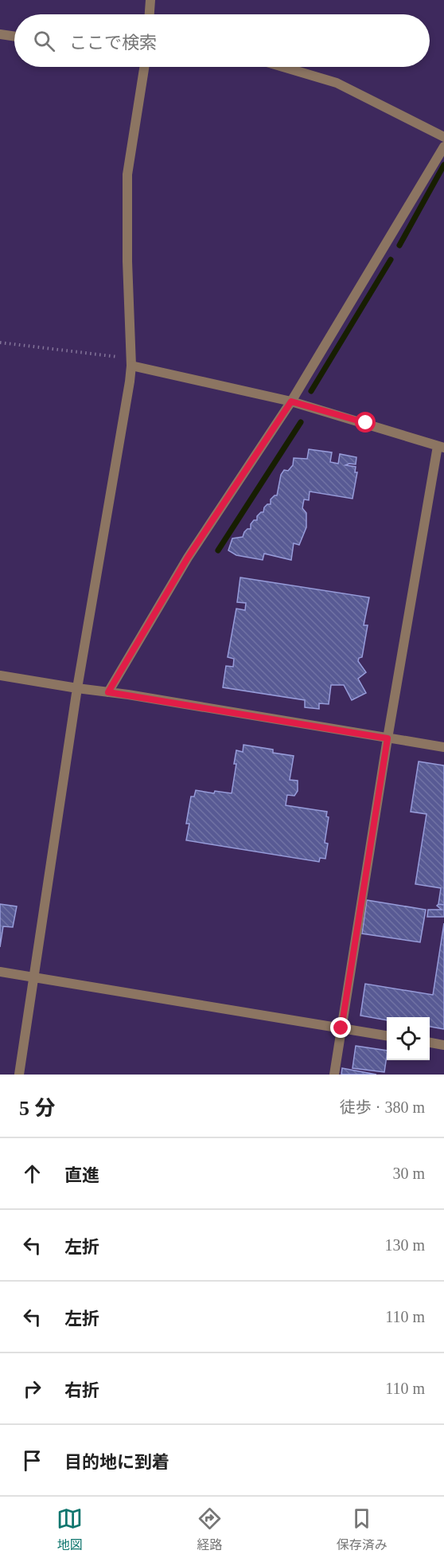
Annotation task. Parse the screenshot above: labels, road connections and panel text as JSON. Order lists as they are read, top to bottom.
{
  "page": {
    "search": "ここで検索",
    "heading": ["5 分", "徒歩 · 380 m"],
    "list": [
      ["直進", "30 m"],
      ["左折", "130 m"],
      ["左折", "110 m"],
      ["右折", "110 m"],
      "目的地に到着"
    ],
    "nav": ["地図", "経路", "保存済み"]
  }
}
